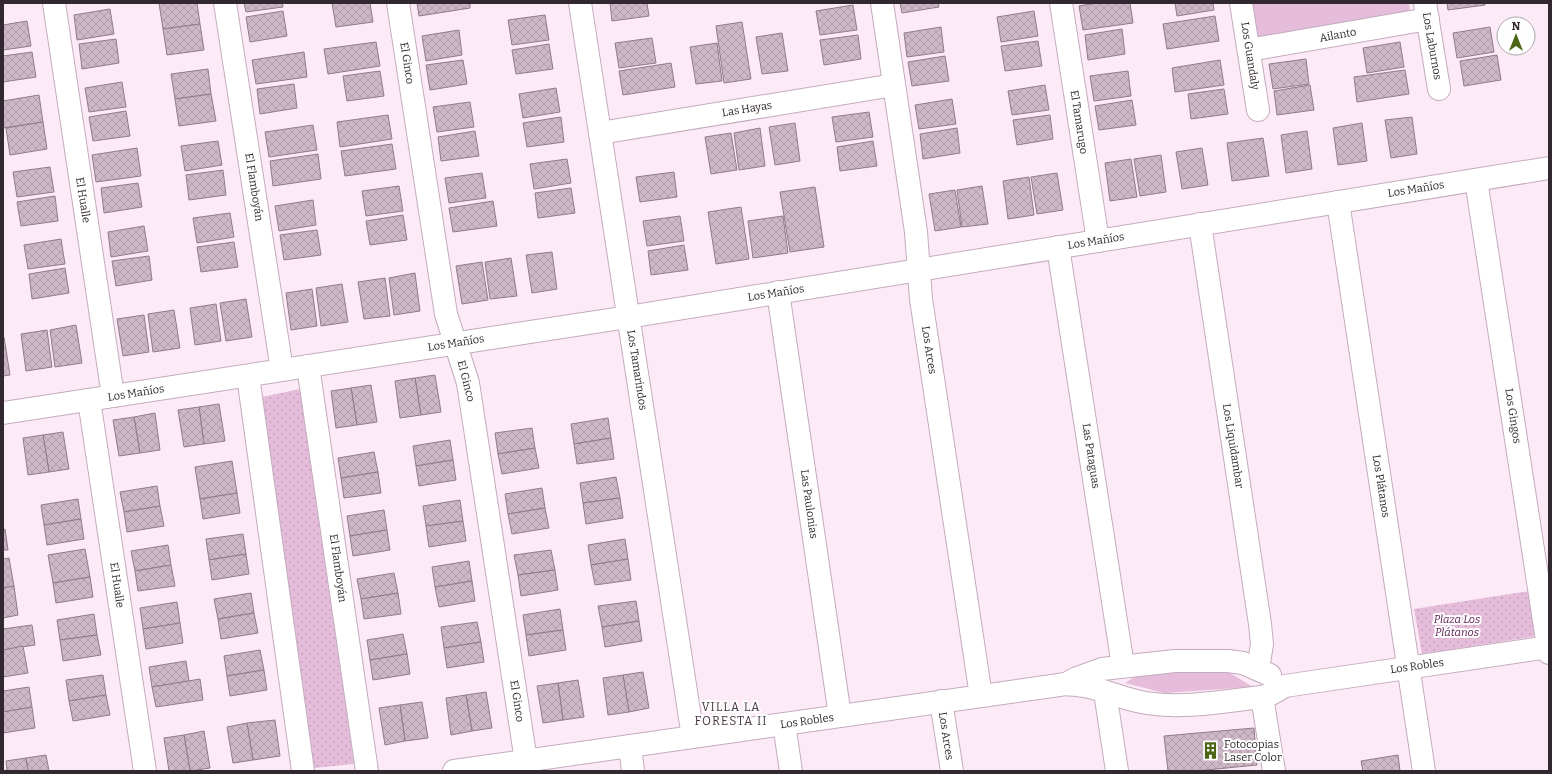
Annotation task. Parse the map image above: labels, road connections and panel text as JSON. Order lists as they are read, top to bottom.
{
  "streets": {
    "street": [
      "Ailanto",
      "Los Laburnos",
      "Los Guandaly",
      "El Ginco",
      "Las Hayas",
      "El Tamarugo",
      "El Flamboyán",
      "Los Mañíos",
      "El Hualle",
      "Los Arces",
      "Los Tamarindos",
      "Los Gingos",
      "Los Liquidambar",
      "Las Pataguas",
      "Los Plátanos",
      "Las Paulonias",
      "Los Robles"
    ]
  },
  "crossings": [
    ["Ailanto", "Los Laburnos"],
    ["Ailanto", "Los Guandaly"],
    ["El Ginco", "Los Mañíos"],
    ["El Ginco", "Los Robles"],
    ["Las Hayas", "Los Arces"],
    ["Las Hayas", "Los Tamarindos"],
    ["El Tamarugo", "Los Mañíos"],
    ["El Flamboyán", "Los Mañíos"],
    ["Los Mañíos", "El Hualle"],
    ["Los Mañíos", "Los Arces"],
    ["Los Mañíos", "Los Tamarindos"],
    ["Los Mañíos", "Los Gingos"],
    ["Los Mañíos", "Los Liquidambar"],
    ["Los Mañíos", "Las Pataguas"],
    ["Los Mañíos", "Los Plátanos"],
    ["Los Mañíos", "Las Paulonias"],
    ["Los Arces", "Los Robles"],
    ["Los Tamarindos", "Los Robles"],
    ["Los Gingos", "Los Robles"],
    ["Los Liquidambar", "Los Robles"],
    ["Las Pataguas", "Los Robles"],
    ["Los Plátanos", "Los Robles"],
    ["Las Paulonias", "Los Robles"]
  ],
  "districts": ["VILLA LA FORESTA II"],
  "parks": ["Plaza Los Plátanos"],
  "places": {
    "building": ["Fotocopias Laser Color"]
  },
  "north": "top"
}
